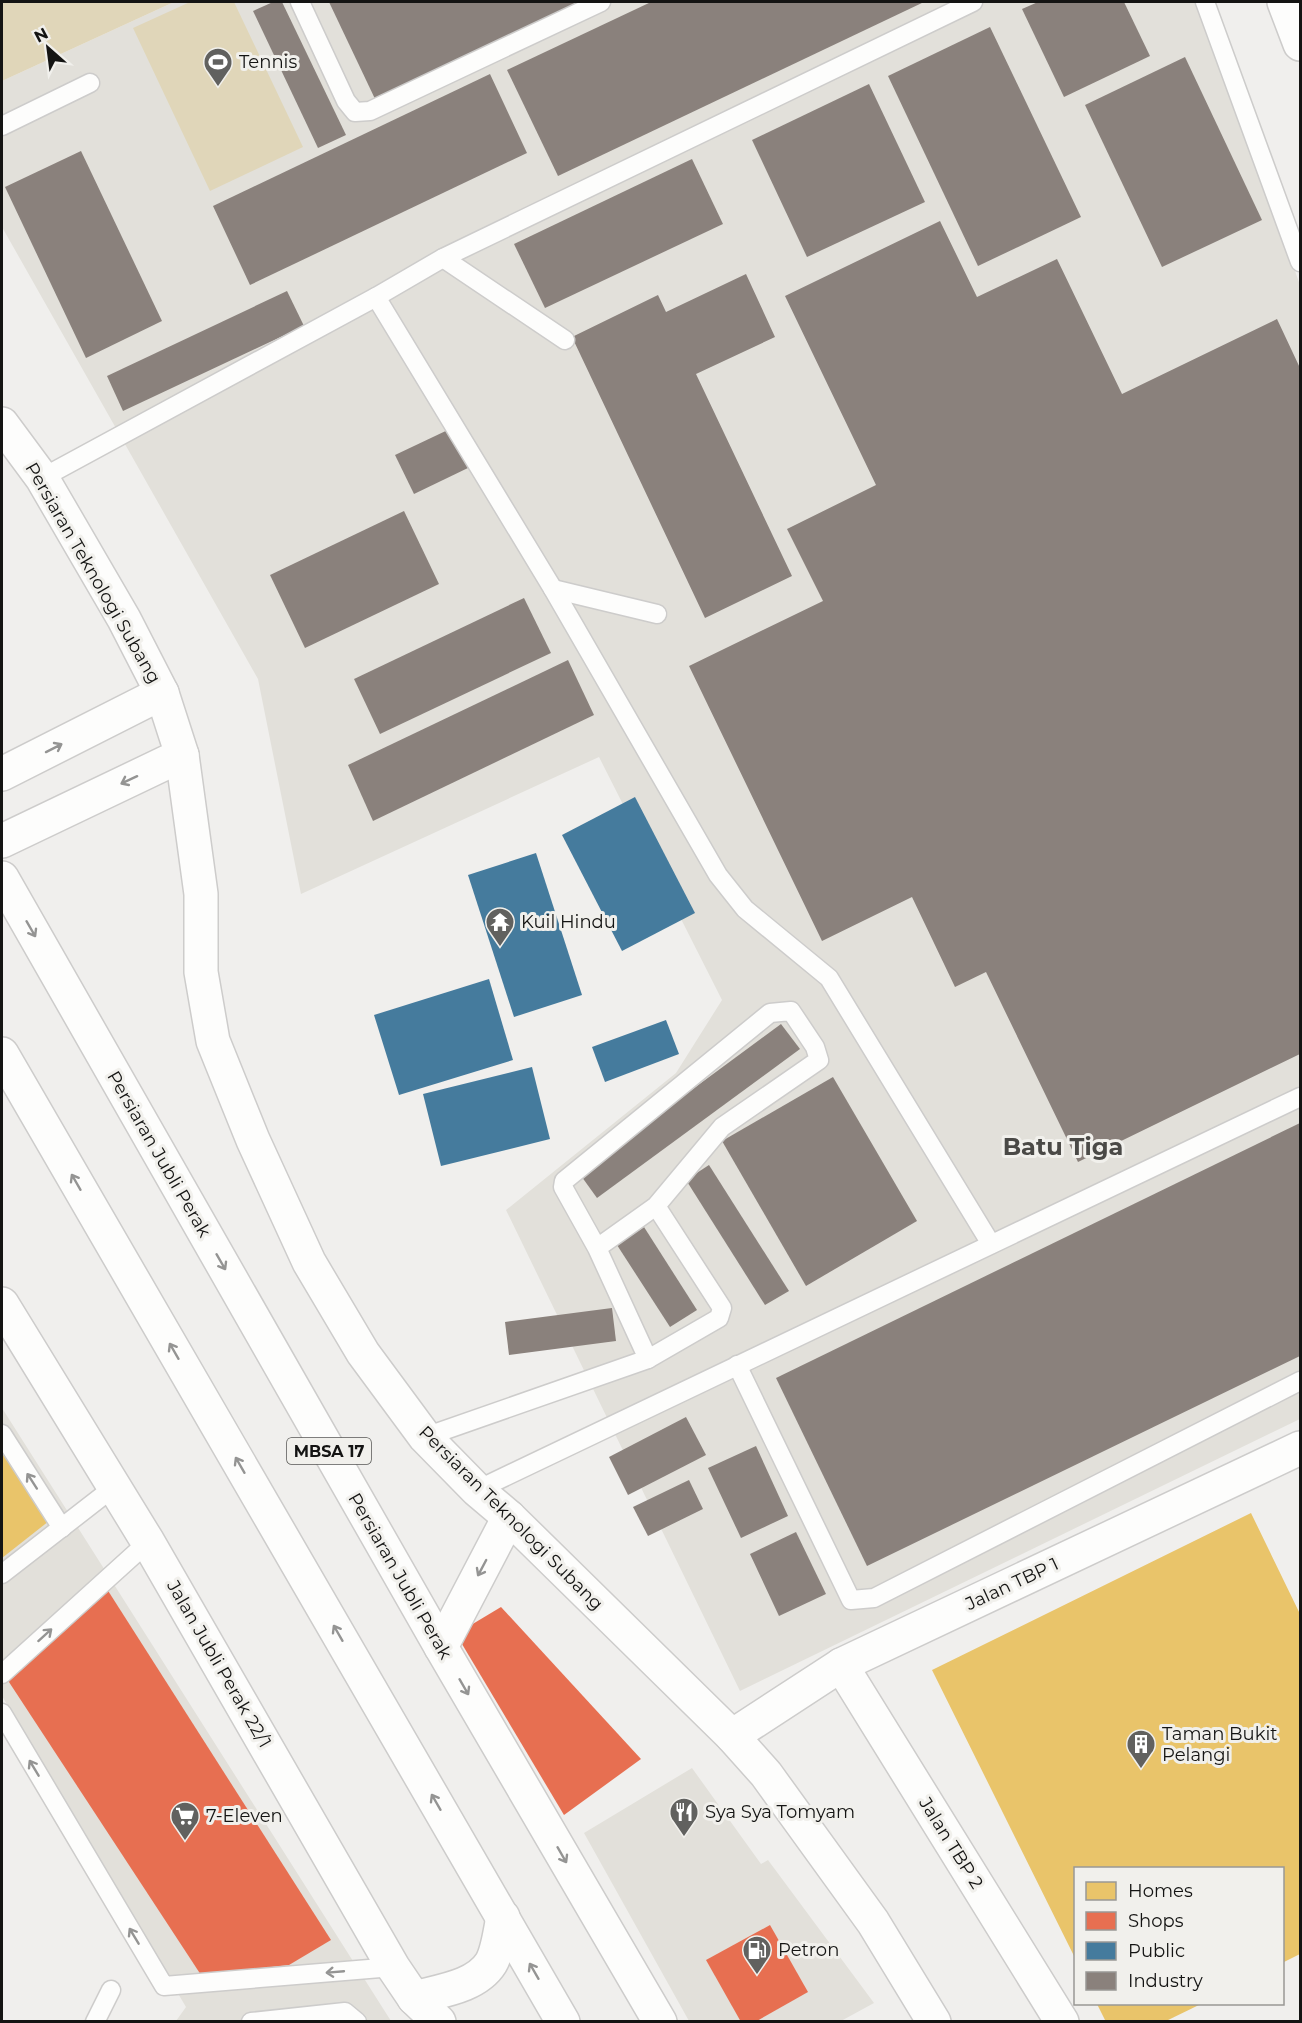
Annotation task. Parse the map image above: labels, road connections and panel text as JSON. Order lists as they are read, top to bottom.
{
  "streets": {
    "street": [
      "Persiaran Teknologi Subang",
      "Persiaran Jubli Perak",
      "MBSA 17",
      "Jalan TBP 1",
      "Jalan Jubli Perak 22/1",
      "Jalan TBP 2"
    ]
  },
  "crossings": [
    ["Persiaran Teknologi Subang", "Jalan TBP 1"],
    ["Jalan TBP 1", "Jalan TBP 2"]
  ],
  "districts": ["Batu Tiga"],
  "places": {
    "sports": ["Tennis"],
    "temple": ["Kuil Hindu"],
    "building": ["Taman Bukit Pelangi"],
    "restaurant": ["Sya Sya Tomyam"],
    "supermarket": ["7-Eleven"],
    "fuel station": ["Petron"]
  },
  "legend": [
    "Homes",
    "Shops",
    "Public",
    "Industry"
  ],
  "north": "top left"
}
